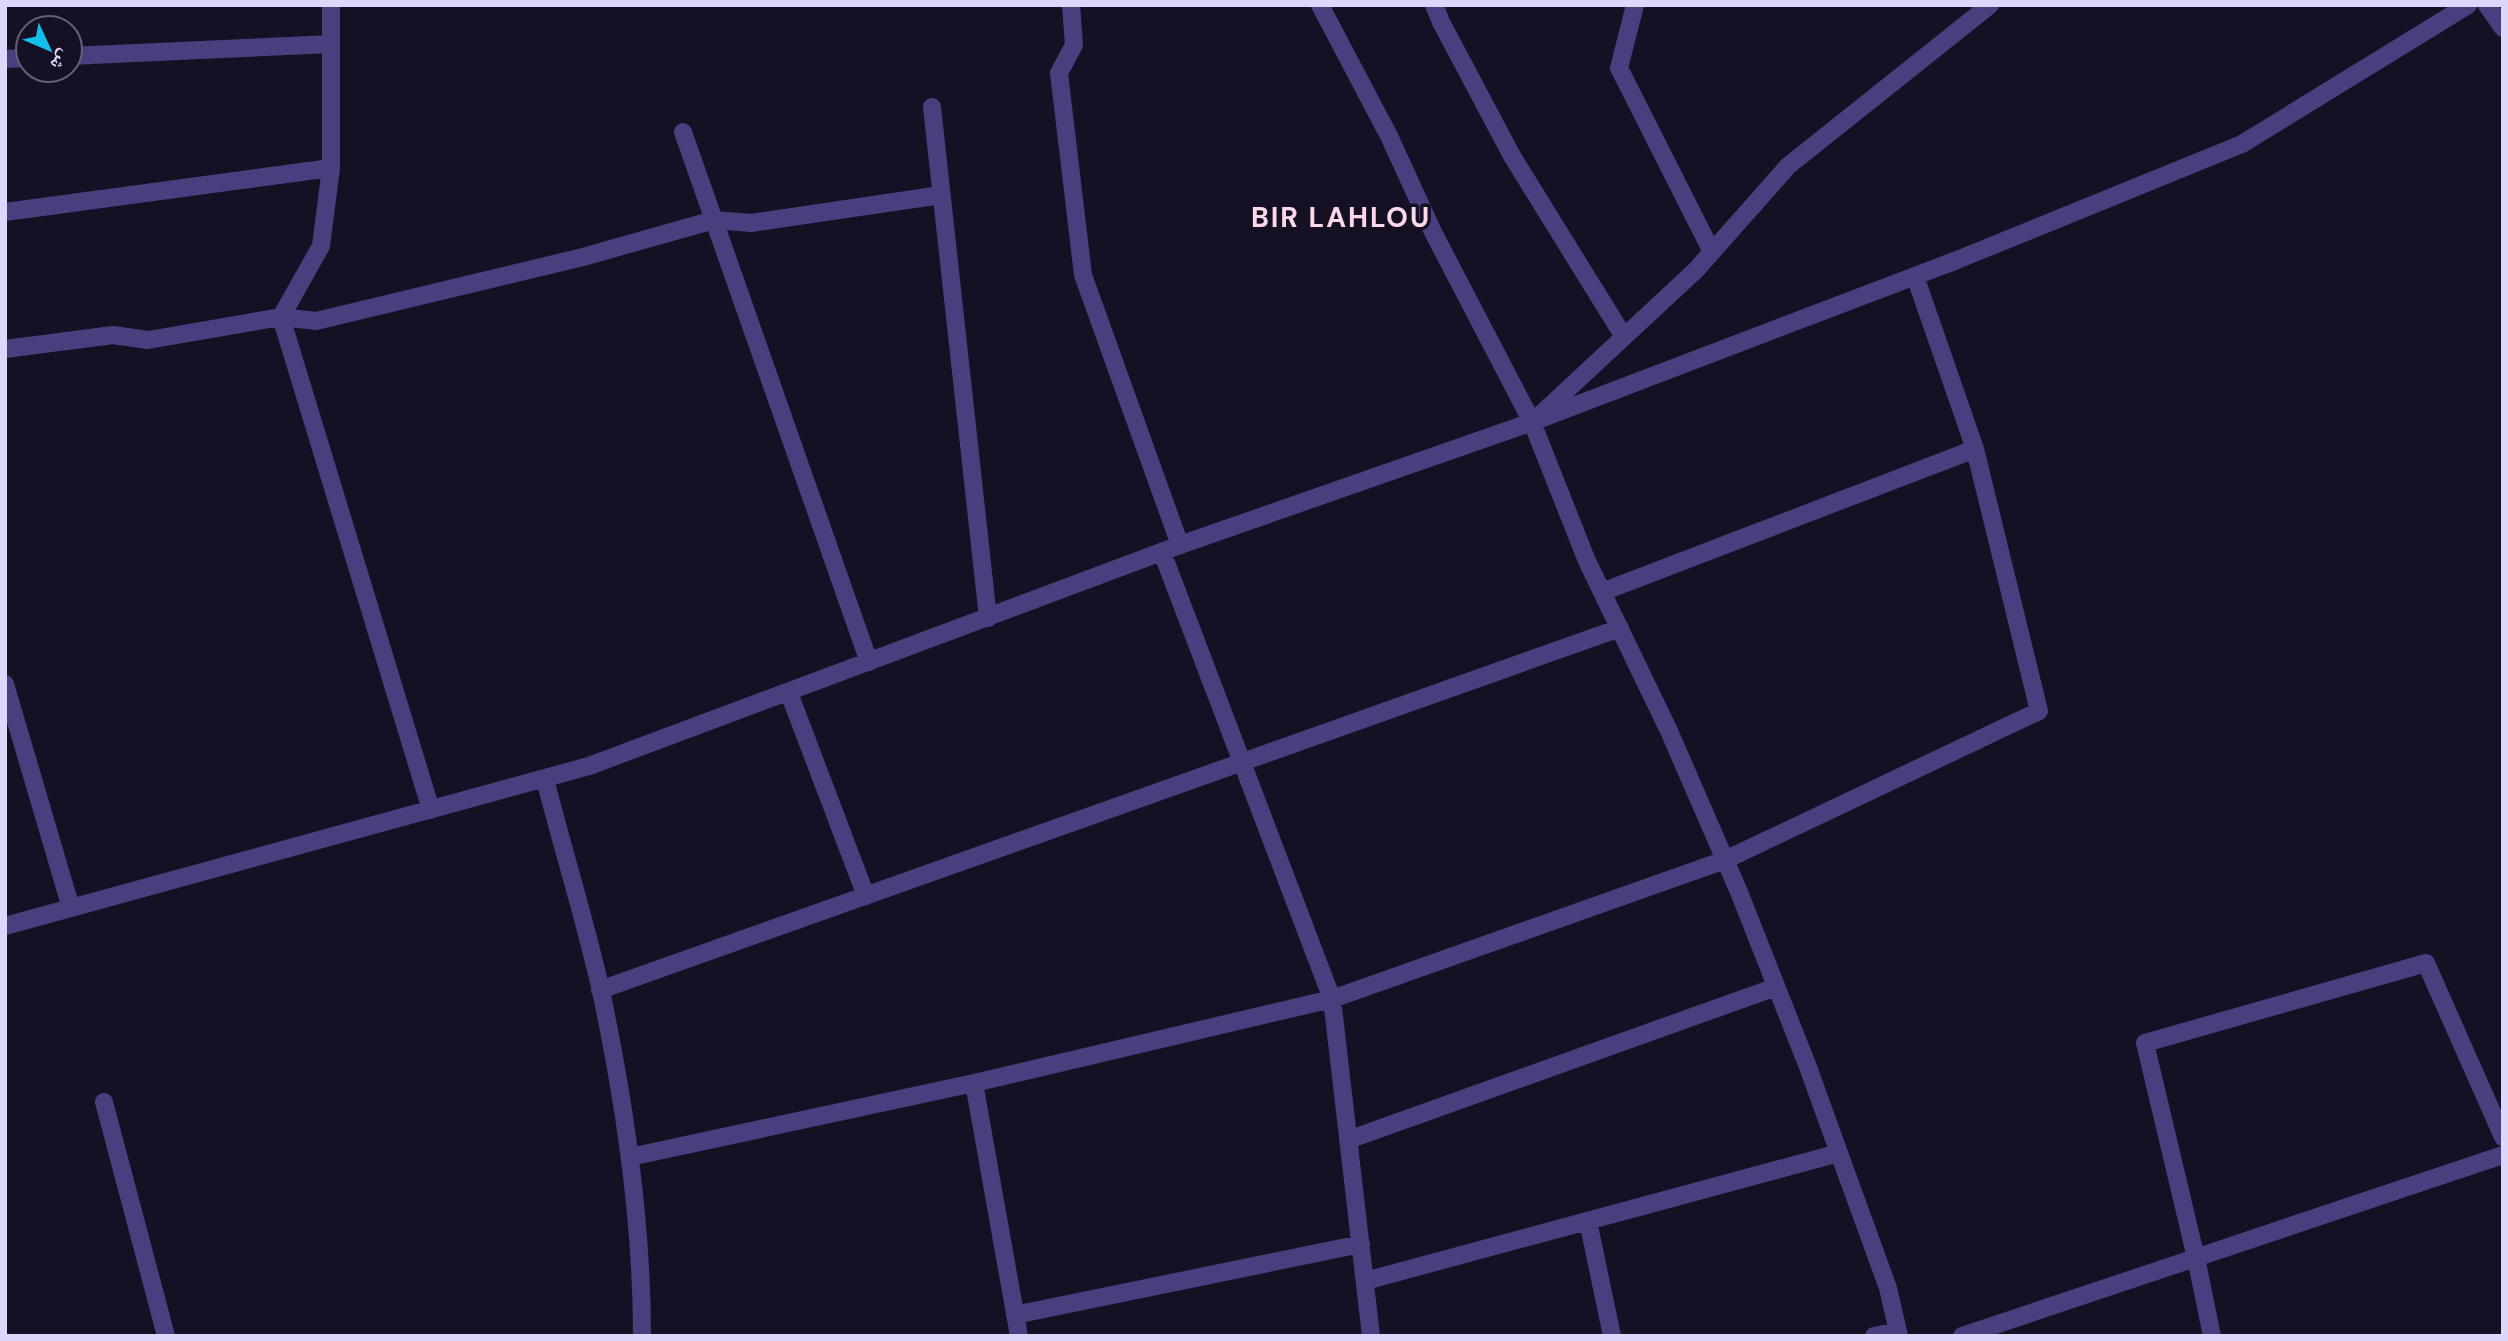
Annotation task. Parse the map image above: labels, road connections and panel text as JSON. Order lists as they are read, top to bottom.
{
  "districts": ["BIR LAHLOU"],
  "north": "bottom right"
}
